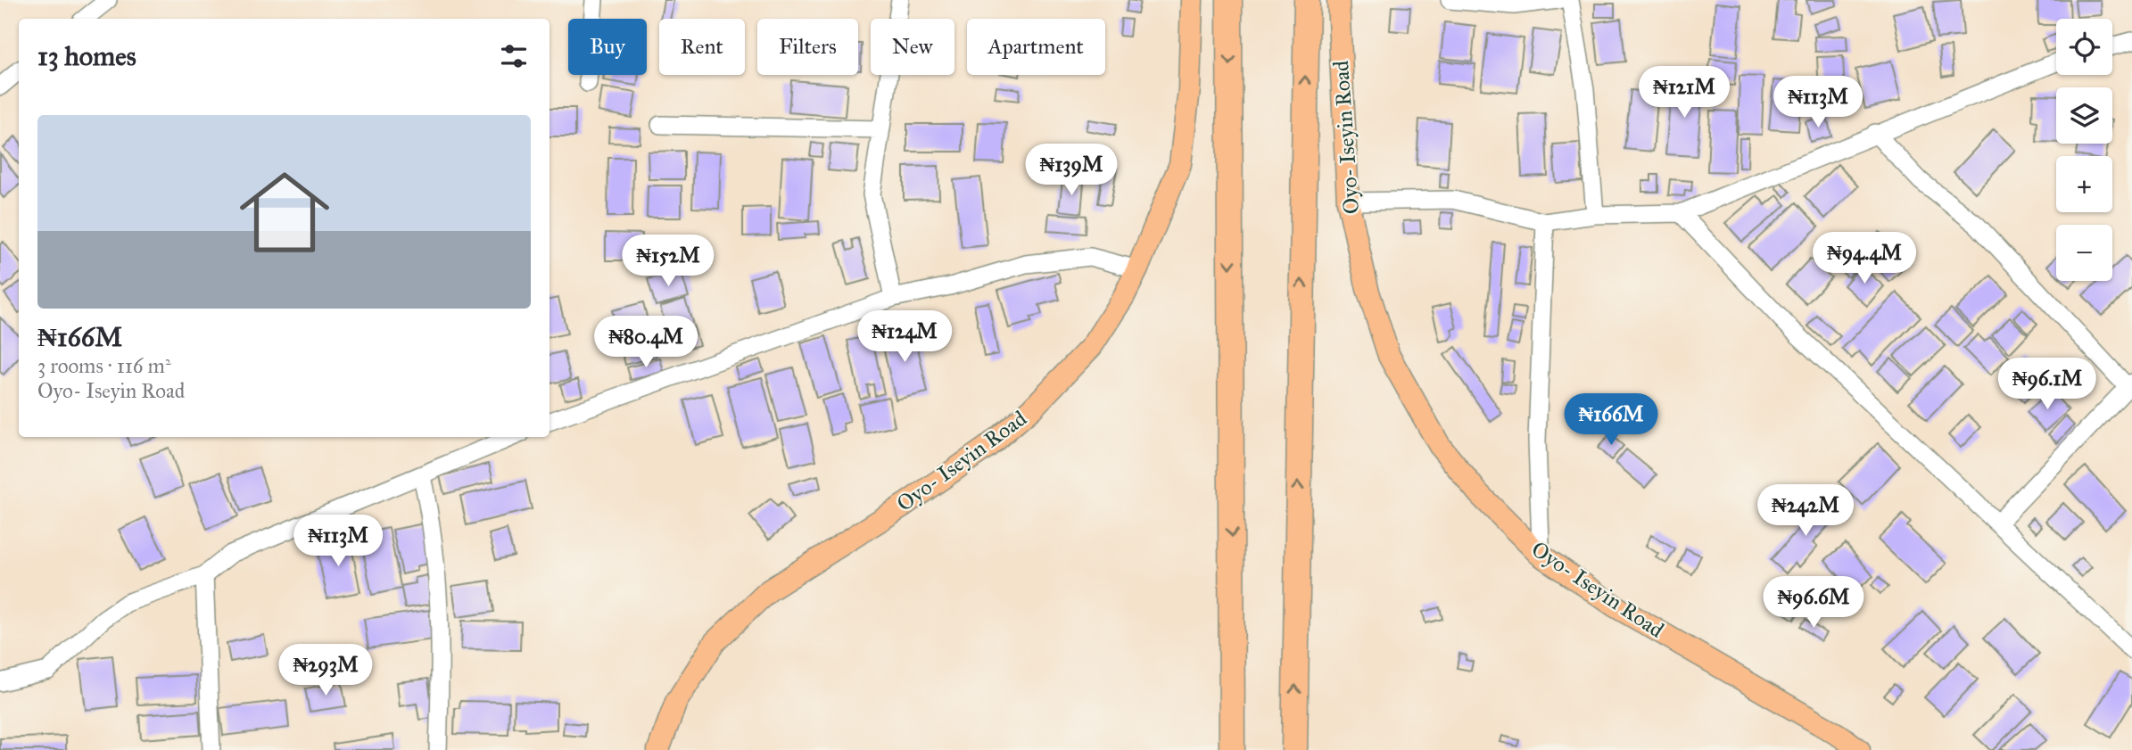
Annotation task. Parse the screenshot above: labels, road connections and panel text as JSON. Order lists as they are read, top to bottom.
{
  "streets": {
    "main road": ["Oyo- Iseyin Road"]
  },
  "page": {
    "map_buttons": ["+", "−"],
    "chip": [
      "Buy",
      "Rent",
      "Filters",
      "New",
      "Apartment"
    ],
    "heading": "13 homes",
    "price": [
      "₦121M",
      "₦113M",
      "₦139M",
      "₦94.4M",
      "₦152M",
      "₦124M",
      "₦80.4M",
      "₦96.1M",
      "₦166M",
      "₦242M",
      "₦113M",
      "₦96.6M",
      "₦293M"
    ],
    "list": [
      {
        "name": "₦166M",
        "note": "3 rooms · 116 m² · Oyo- Iseyin Road"
      }
    ]
  }
}
